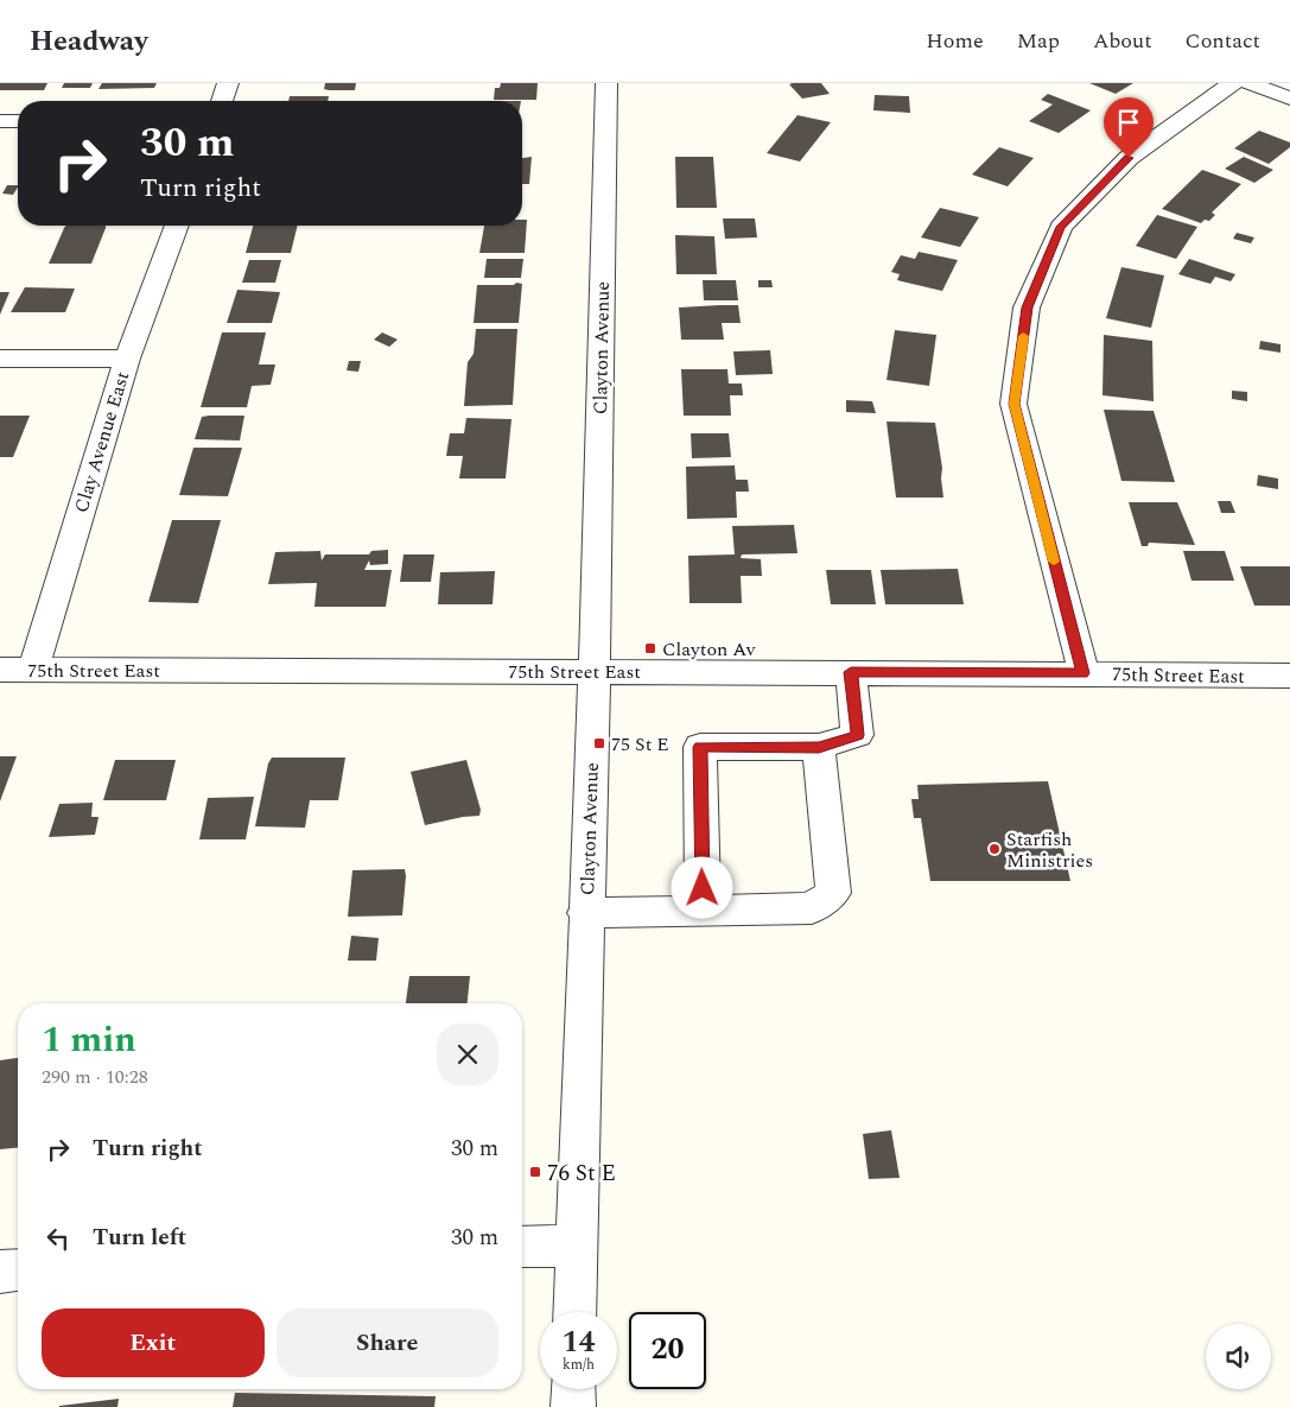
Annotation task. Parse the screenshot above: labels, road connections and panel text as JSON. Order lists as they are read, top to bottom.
{
  "streets": {
    "street": ["Clayton Avenue", "Clay Avenue East", "75th Street East"]
  },
  "crossings": [
    ["Clayton Avenue", "75th Street East"],
    ["Clay Avenue East", "75th Street East"]
  ],
  "places": {
    "transit": ["Clayton Av", "75 St E", "76 St E"],
    "other": ["Starfish Ministries"]
  },
  "page": {
    "header": "Headway",
    "nav": [
      "Home",
      "Map",
      "About",
      "Contact"
    ],
    "turn": ["30 m", "Turn right"],
    "heading": ["1 min", "290 m · 10:28"],
    "list": [
      {
        "name": "Turn right",
        "value": "30 m"
      },
      {
        "name": "Turn left",
        "value": "30 m"
      }
    ],
    "buttons": ["Exit", "Share"],
    "speed": "14 km/h",
    "limit": "20"
  }
}
